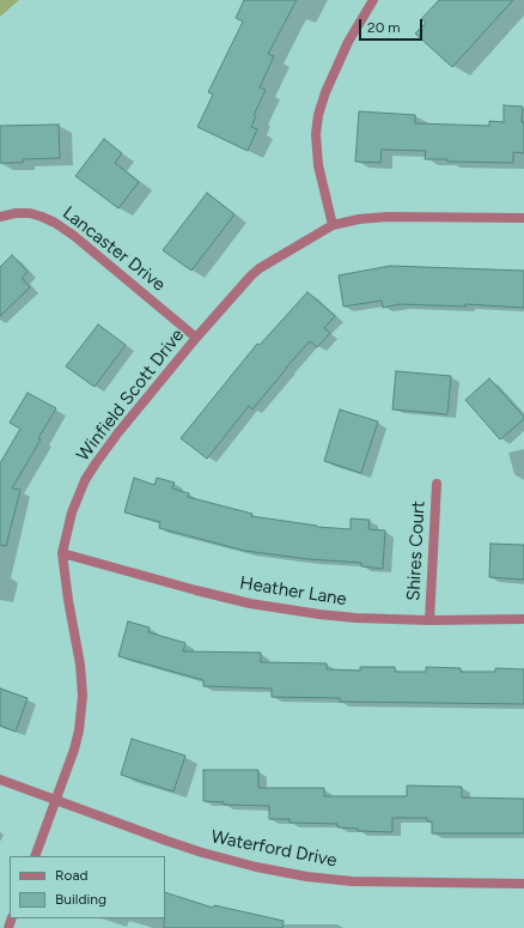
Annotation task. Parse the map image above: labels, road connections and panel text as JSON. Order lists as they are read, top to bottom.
{
  "streets": {
    "street": [
      "Lancaster Drive",
      "Winfield Scott Drive",
      "Shires Court",
      "Heather Lane",
      "Waterford Drive"
    ]
  },
  "crossings": [
    ["Lancaster Drive", "Winfield Scott Drive"],
    ["Winfield Scott Drive", "Heather Lane"],
    ["Winfield Scott Drive", "Waterford Drive"],
    ["Shires Court", "Heather Lane"]
  ],
  "legend": ["Road", "Building"],
  "scale_bar": "20 m"
}
